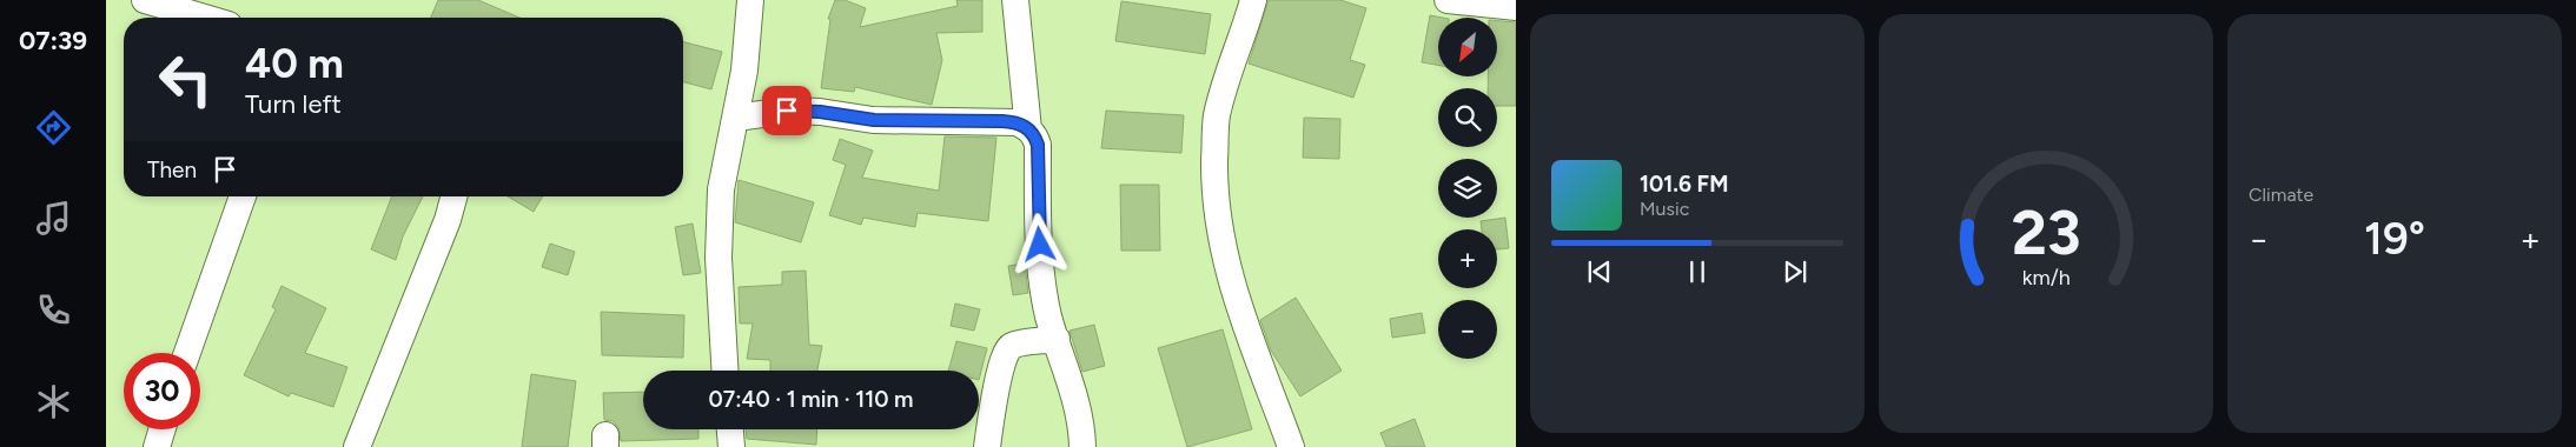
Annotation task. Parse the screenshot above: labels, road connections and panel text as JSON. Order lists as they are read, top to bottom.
{
  "north": "bottom left",
  "page": {
    "tabs": "07:39",
    "tile": "Climate",
    "map_buttons": ["+", "−"],
    "turn": ["40 m", "Turn left"],
    "then": "Then",
    "song": ["101.6 FM", "Music"],
    "heat": ["−", "19°", "+"],
    "limit": "30",
    "trip": "07:40 · 1 min · 110 m",
    "gauge": ["23", "km/h"]
  }
}
